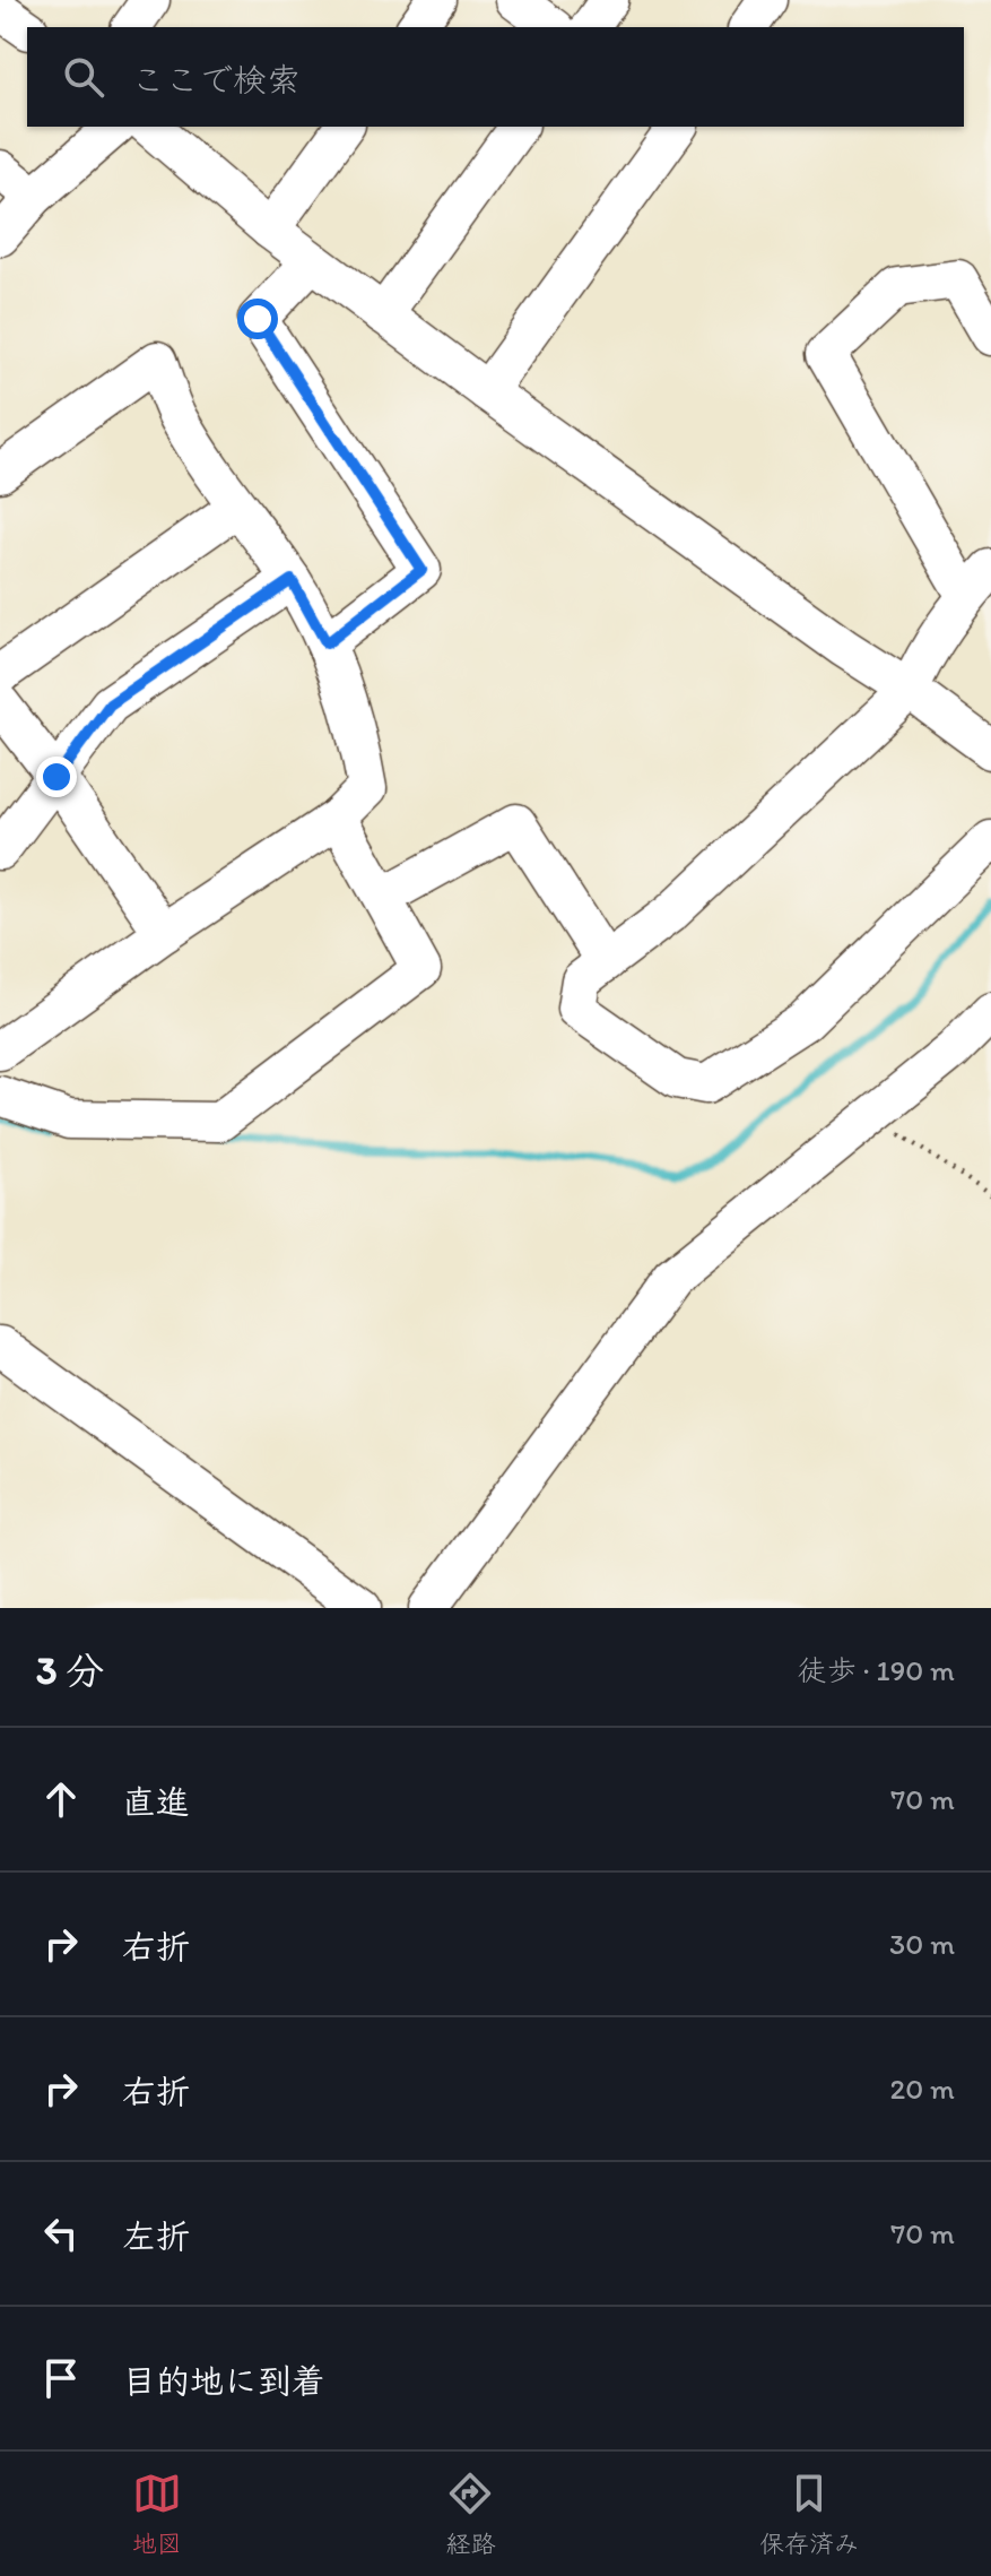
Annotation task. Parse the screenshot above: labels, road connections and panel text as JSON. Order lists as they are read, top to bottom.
{
  "page": {
    "search": "ここで検索",
    "heading": ["3 分", "徒歩 · 190 m"],
    "list": [
      ["直進", "70 m"],
      ["右折", "30 m"],
      ["右折", "20 m"],
      ["左折", "70 m"],
      "目的地に到着"
    ],
    "nav": ["地図", "経路", "保存済み"]
  }
}
